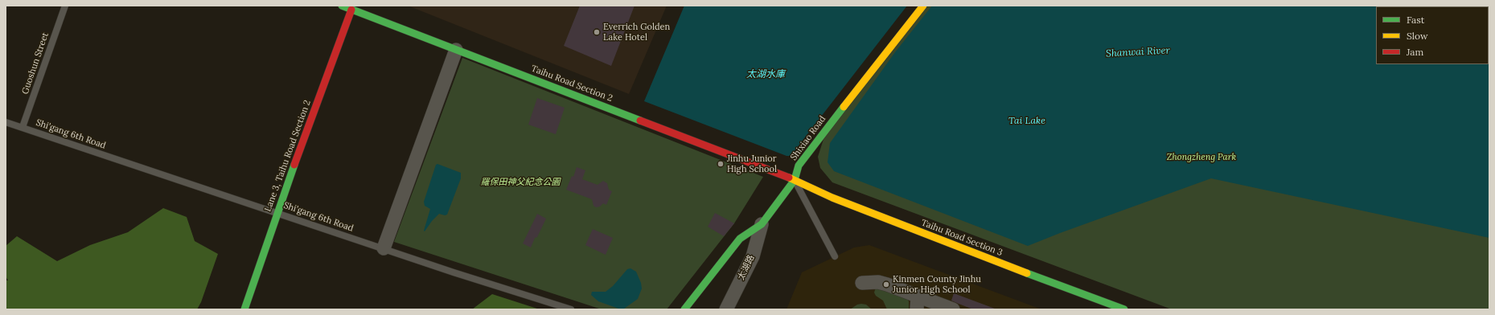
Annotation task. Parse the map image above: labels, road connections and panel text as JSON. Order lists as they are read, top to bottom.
{
  "streets": {
    "street": [
      "Taihu Road Section 2",
      "Shixiao Road",
      "Lane 3, Taihu Road Section 2",
      "Taihu Road Section 3",
      "太湖路"
    ],
    "lane": ["Guoshun Street", "Shi'gang 6th Road"]
  },
  "crossings": [
    ["Guoshun Street", "Shi'gang 6th Road"],
    ["Taihu Road Section 2", "Shixiao Road"],
    ["Taihu Road Section 2", "Lane 3, Taihu Road Section 2"],
    ["Taihu Road Section 2", "Taihu Road Section 3"],
    ["Shi'gang 6th Road", "Lane 3, Taihu Road Section 2"],
    ["Shixiao Road", "Taihu Road Section 3"],
    ["Shixiao Road", "太湖路"]
  ],
  "water": ["Shanwai River", "太湖水庫", "Tai Lake"],
  "parks": ["Zhongzheng Park", "羅保田神父紀念公園"],
  "places": ["Everrich Golden Lake Hotel", "Jinhu Junior High School", "Kinmen County Jinhu Junior High School"],
  "legend": ["Fast", "Slow", "Jam"]
}
